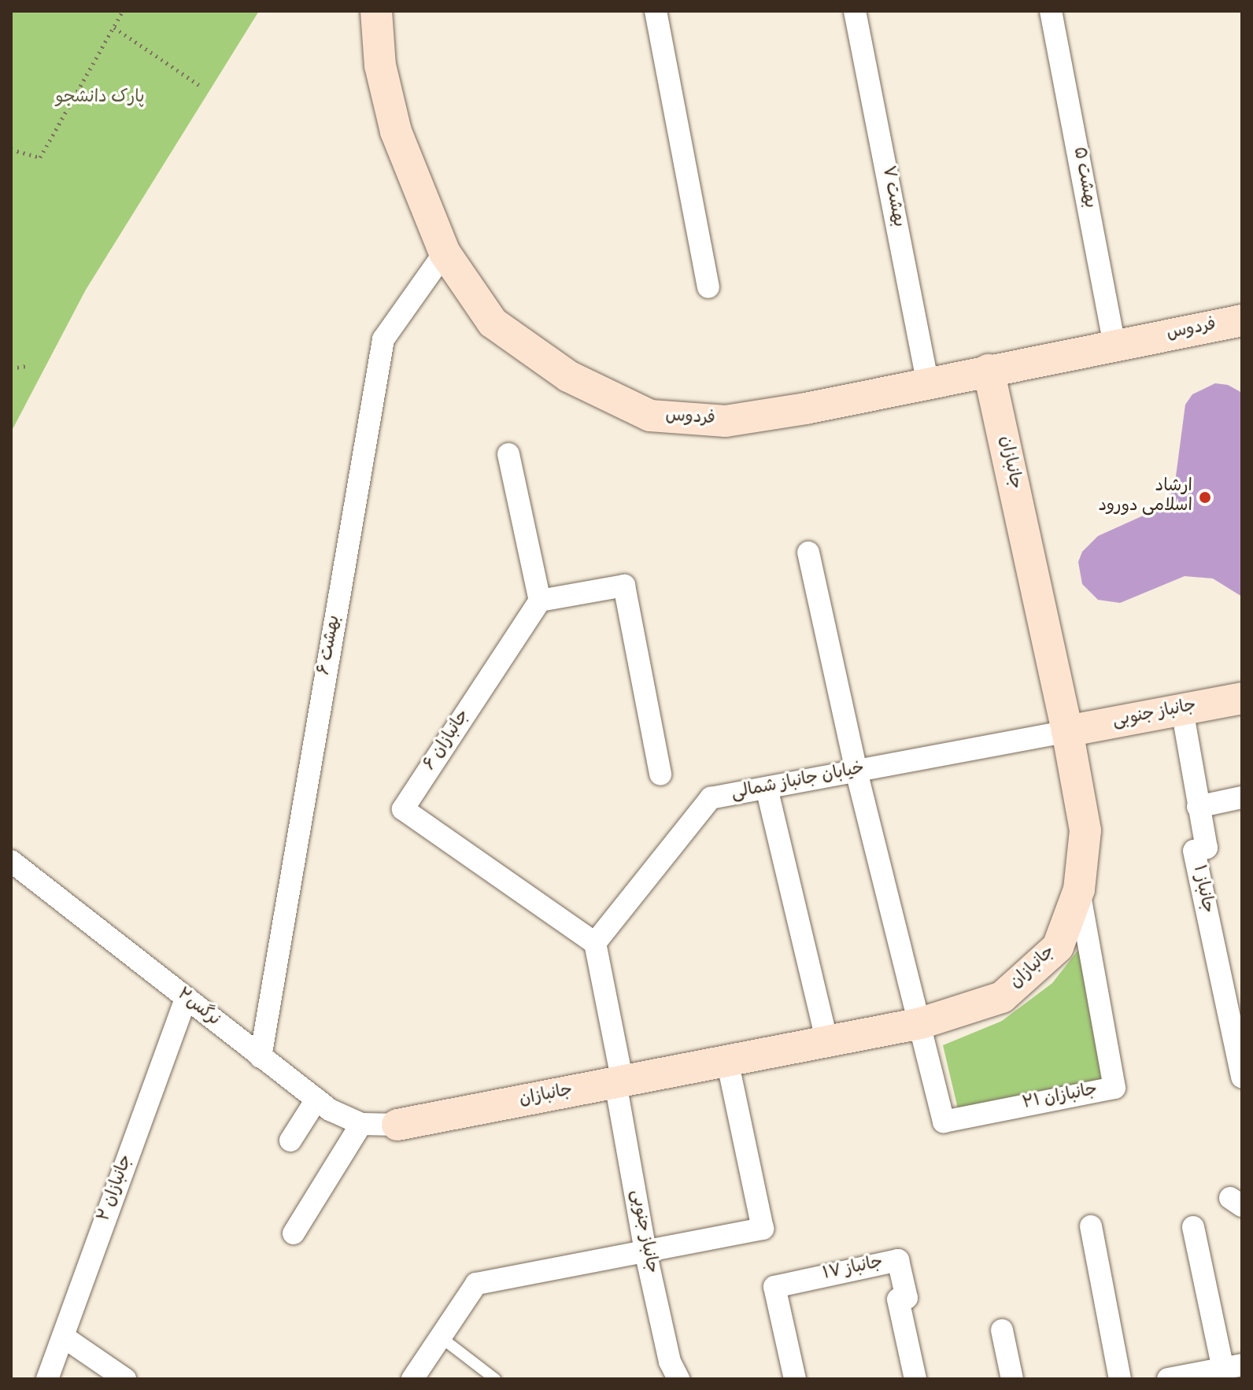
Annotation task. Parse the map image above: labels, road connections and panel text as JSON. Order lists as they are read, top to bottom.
{
  "streets": {
    "street": [
      "بهشت ۵",
      "بهشت ۷",
      "فردوس",
      "جانبازان",
      "بهشت ۶",
      "جانباز جنوبی",
      "جانبازان ۶",
      "خیابان جانباز شمالی",
      "جانباز ۱",
      "نرگس۲",
      "جانبازان ۲۱",
      "جانبازان ۲",
      "جانباز ۱۷"
    ]
  },
  "crossings": [
    ["بهشت ۵", "فردوس"],
    ["بهشت ۷", "فردوس"],
    ["فردوس", "جانبازان"],
    ["فردوس", "بهشت ۶"],
    ["جانبازان", "جانباز جنوبی"],
    ["جانبازان", "خیابان جانباز شمالی"],
    ["جانبازان", "نرگس۲"],
    ["جانبازان", "جانبازان ۲۱"],
    ["بهشت ۶", "نرگس۲"],
    ["جانباز جنوبی", "جانبازان ۶"],
    ["جانباز جنوبی", "خیابان جانباز شمالی"],
    ["جانباز جنوبی", "جانباز ۱"],
    ["جانبازان ۶", "خیابان جانباز شمالی"],
    ["نرگس۲", "جانبازان ۲"]
  ],
  "parks": ["پارک دانشجو"],
  "places": ["ارشاد اسلامی دورود"]
}
